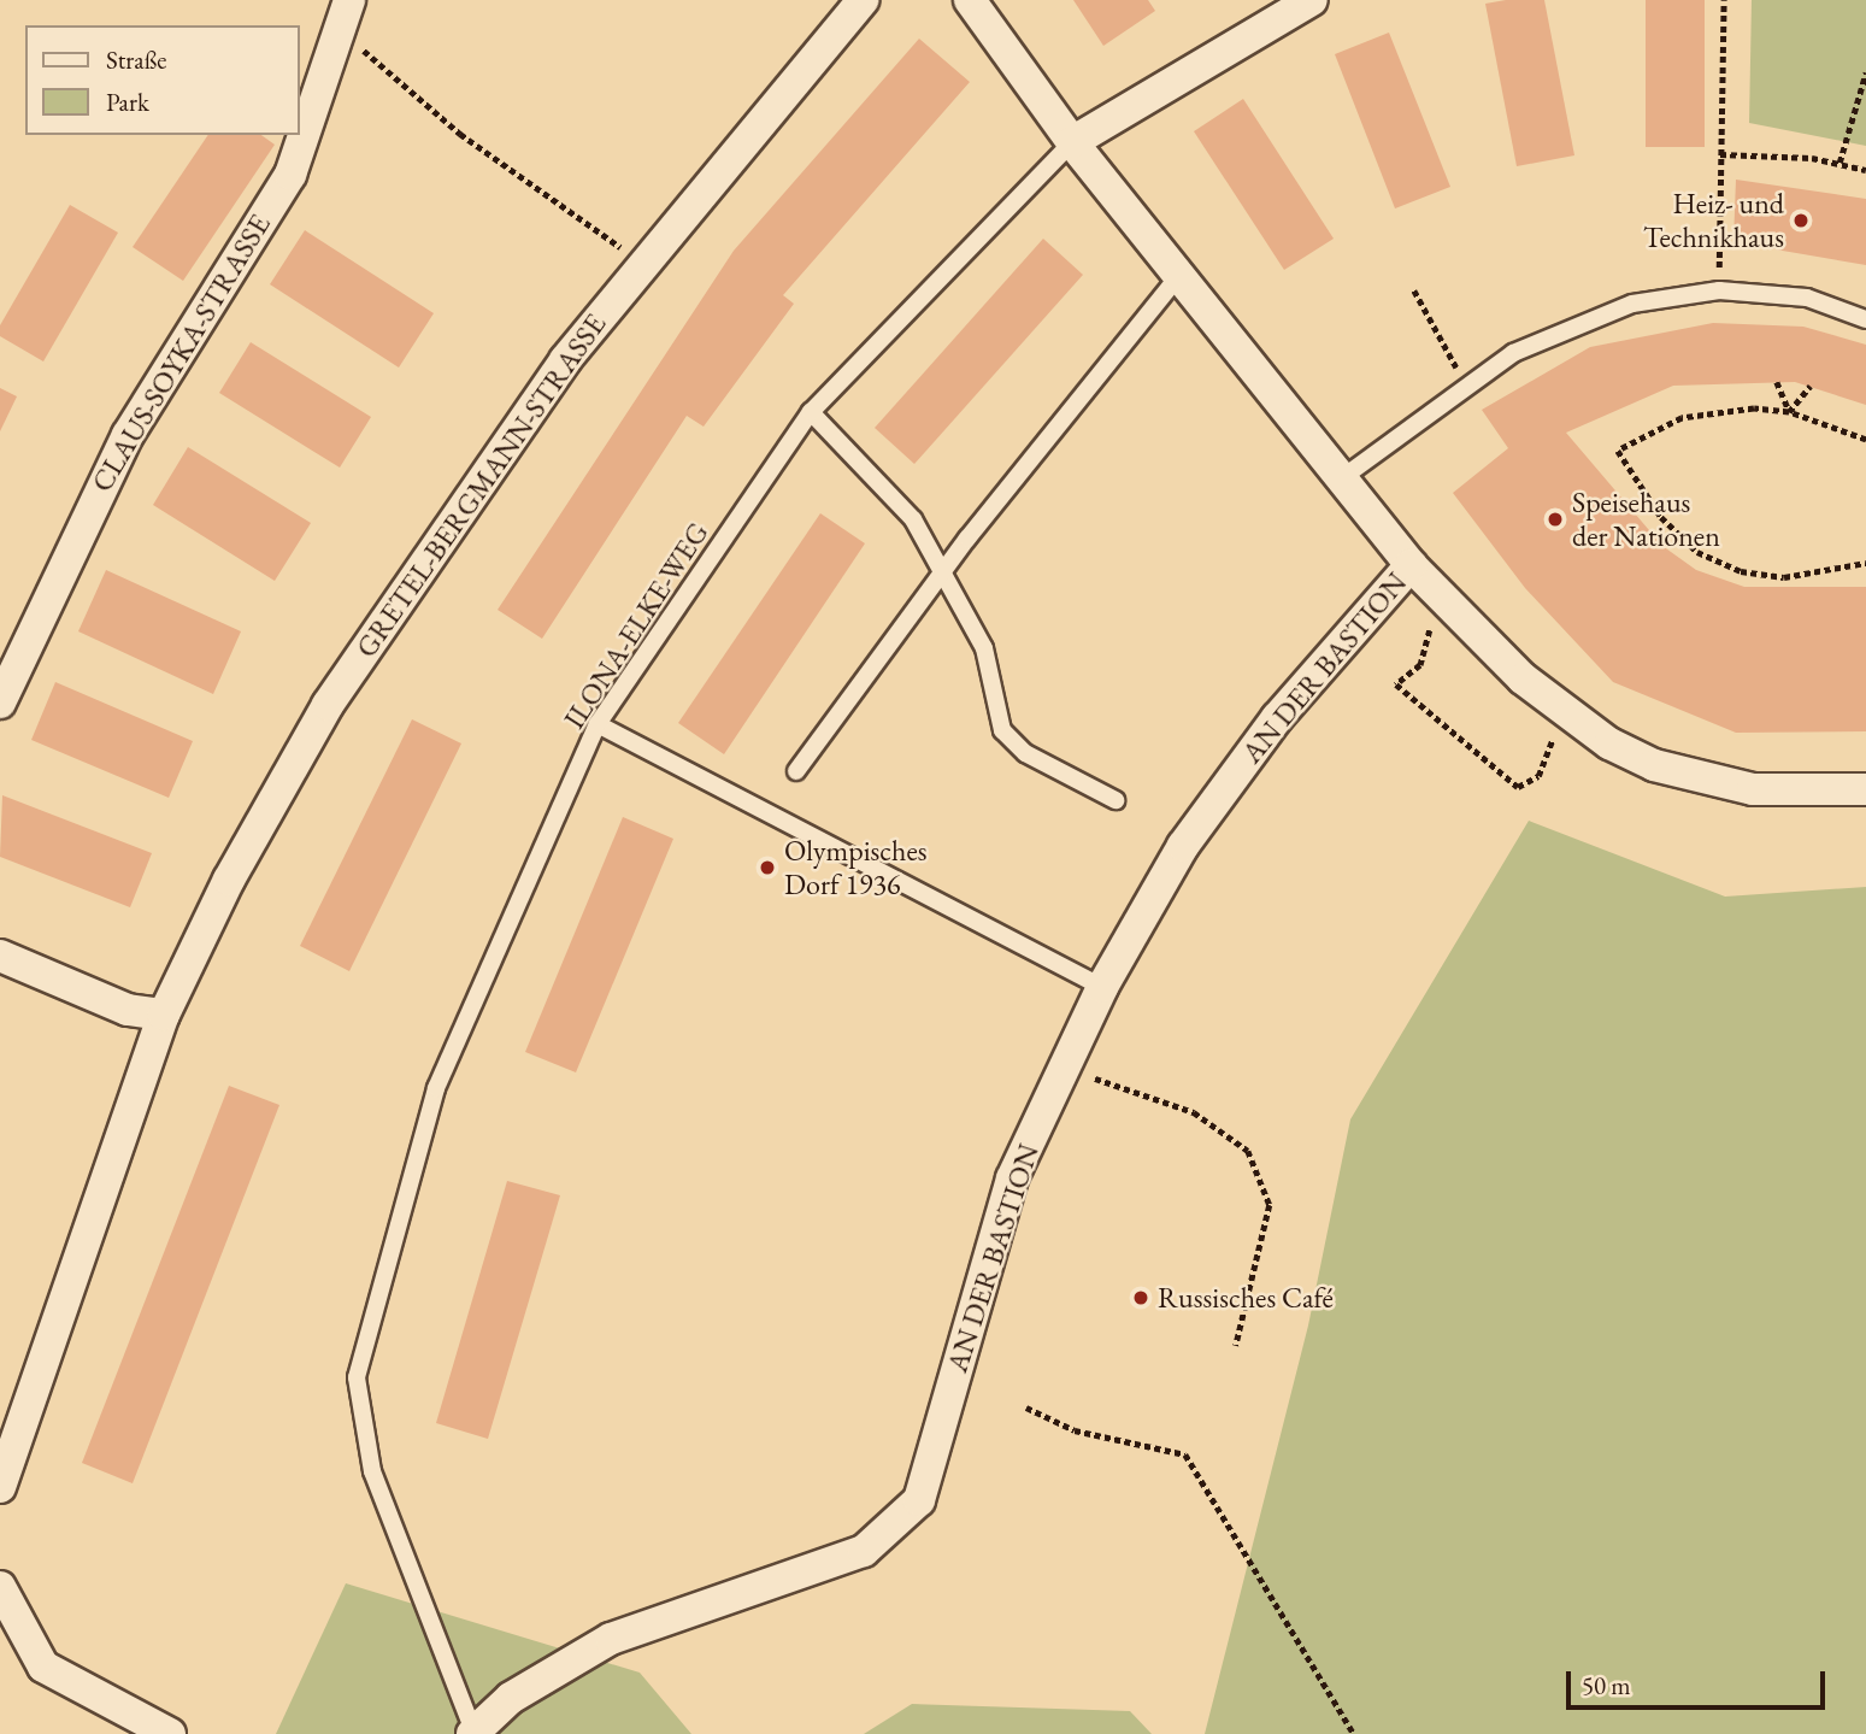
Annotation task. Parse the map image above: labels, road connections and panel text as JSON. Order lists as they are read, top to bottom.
{
  "streets": {
    "street": ["CLAUS-SOYKA-STRASSE", "GRETEL-BERGMANN-STRASSE", "AN DER BASTION"],
    "lane": ["ILONA-ELKE-WEG"]
  },
  "crossings": [
    ["ILONA-ELKE-WEG", "AN DER BASTION"]
  ],
  "places": [
    "Heiz- und Technikhaus",
    "Speisehaus der Nationen",
    "Olympisches Dorf 1936",
    "Russisches Café"
  ],
  "legend": ["Straße", "Park"],
  "scale_bar": "50 m"
}
